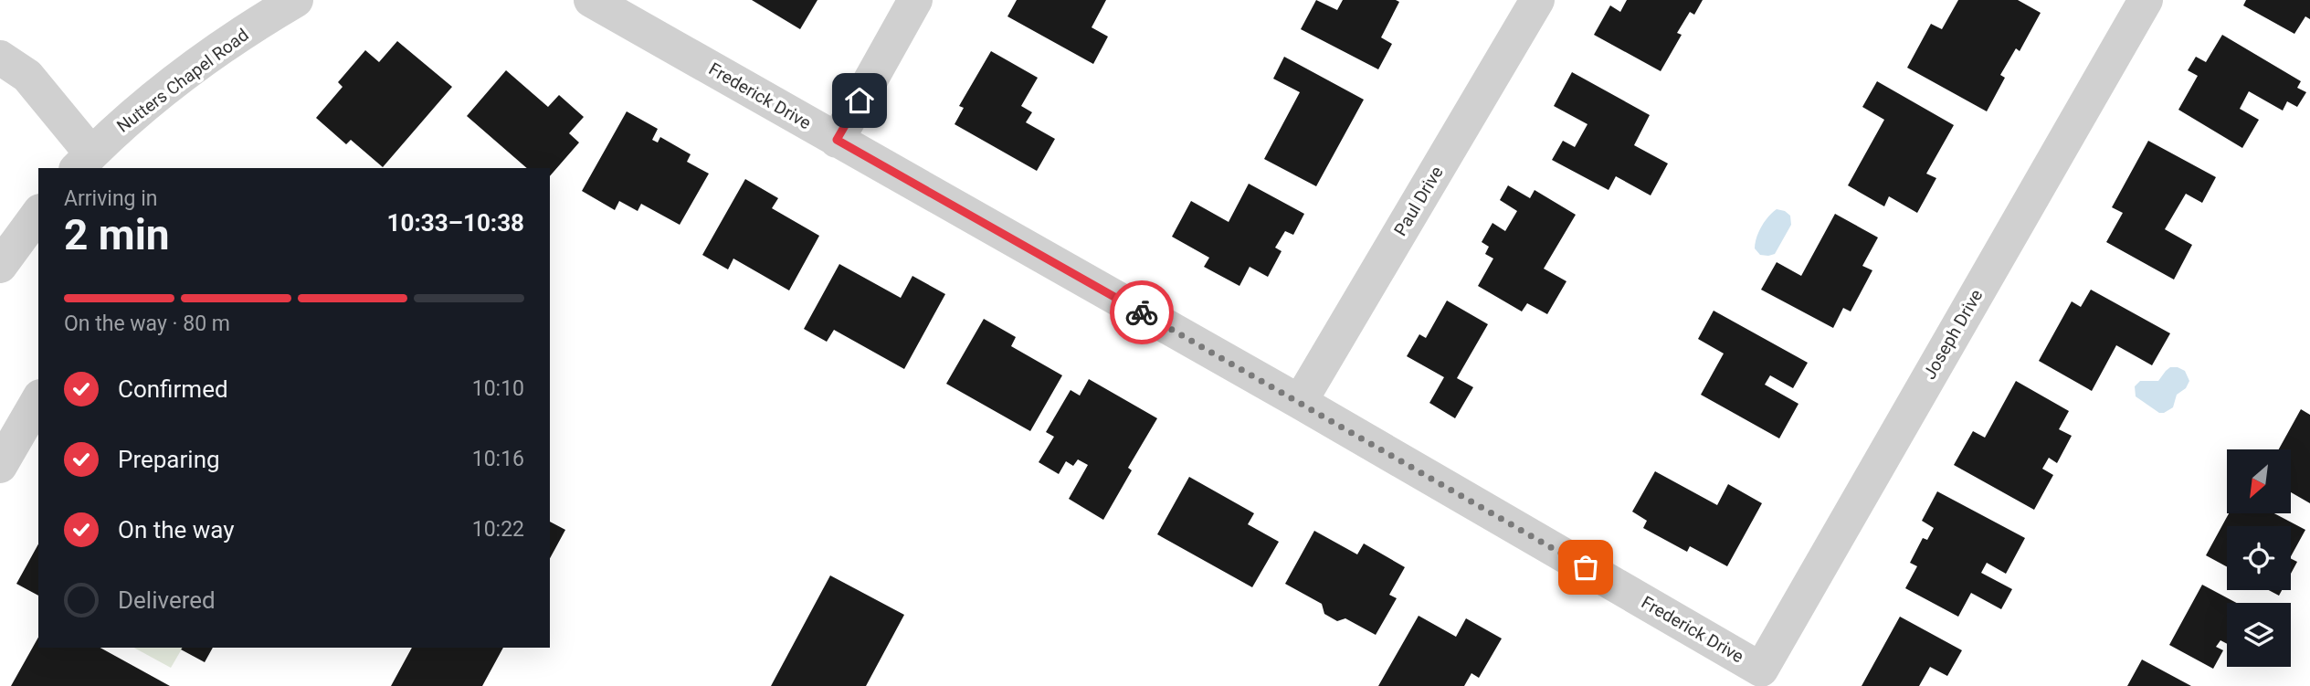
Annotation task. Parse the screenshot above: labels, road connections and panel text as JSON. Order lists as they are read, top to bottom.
{
  "streets": {
    "street": [
      "Nutters Chapel Road",
      "Frederick Drive",
      "Paul Drive",
      "Joseph Drive"
    ]
  },
  "crossings": [
    ["Frederick Drive", "Paul Drive"],
    ["Frederick Drive", "Joseph Drive"]
  ],
  "north": "bottom left",
  "page": {
    "heading": ["2 min", "Arriving in", "10:33–10:38"],
    "bar": "On the way · 80 m",
    "list": [
      ["Confirmed", "10:10"],
      ["Preparing", "10:16"],
      ["On the way", "10:22"],
      "Delivered"
    ]
  }
}
